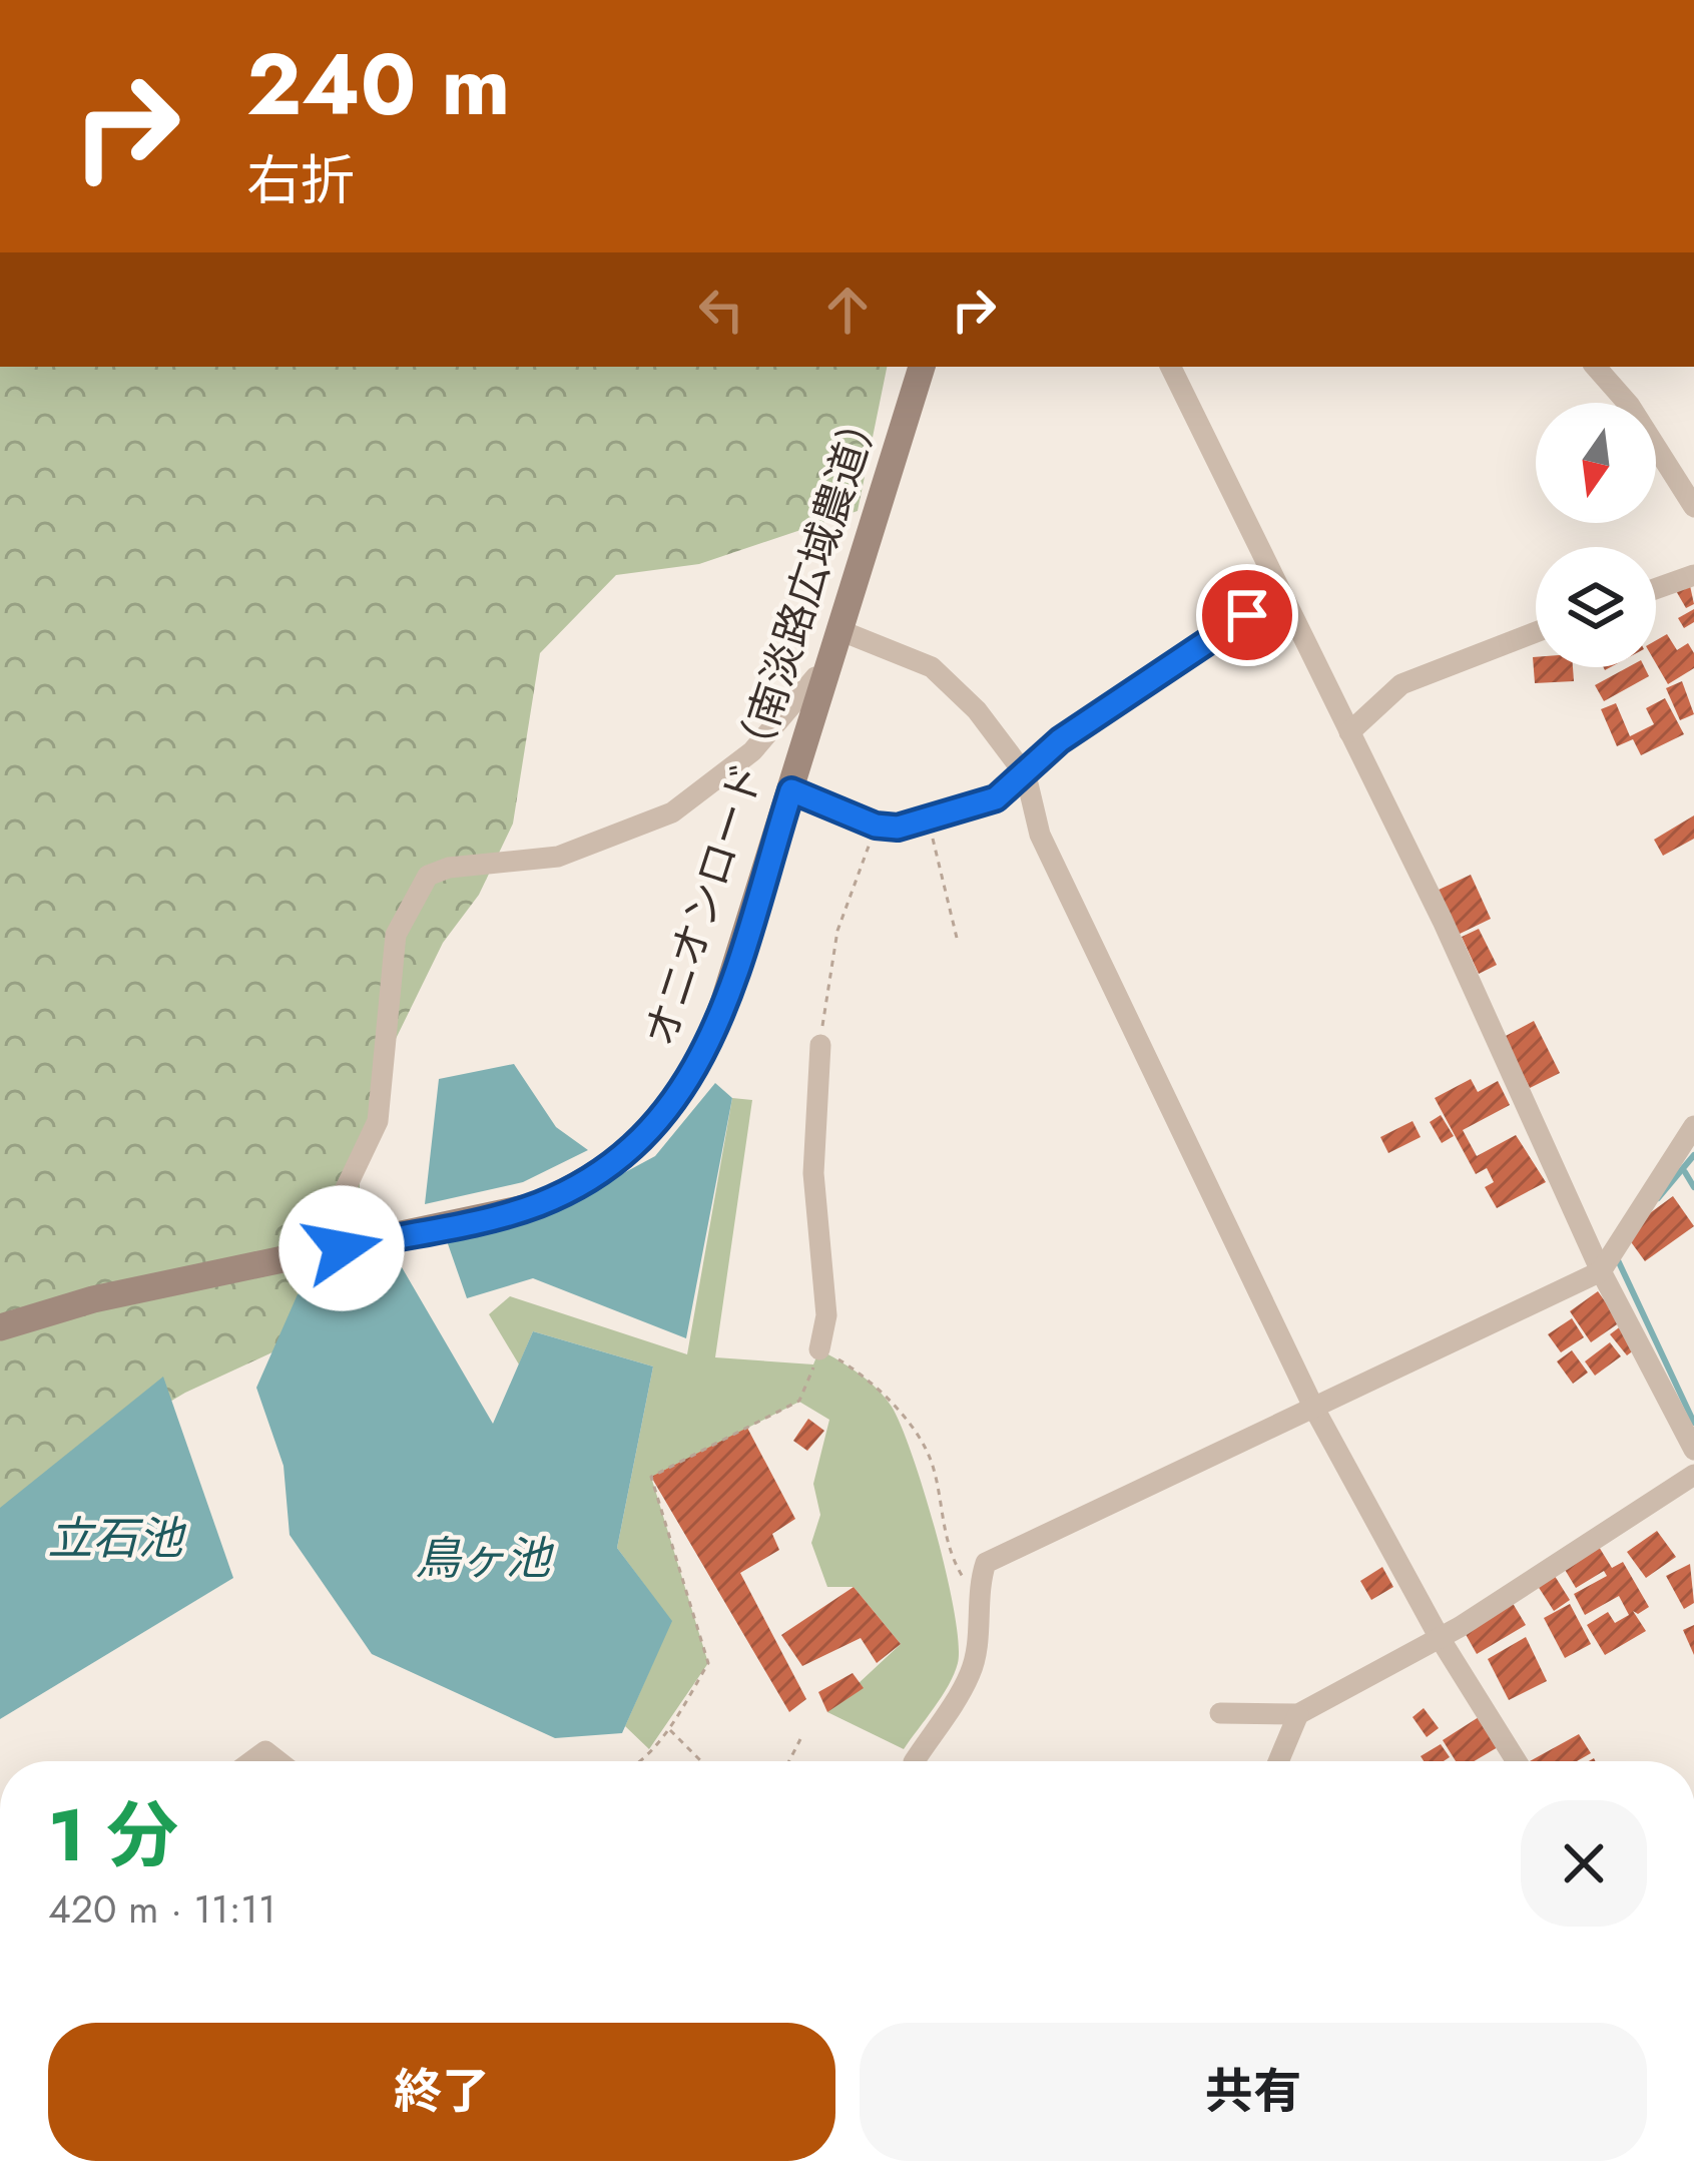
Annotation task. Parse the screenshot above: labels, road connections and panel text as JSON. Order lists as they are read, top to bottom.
{
  "streets": {
    "street": ["オニオンロード（南淡路広域農道）"]
  },
  "water": ["立石池", "鳥ヶ池"],
  "north": "bottom",
  "page": {
    "turn": ["240 m", "右折"],
    "heading": ["1 分", "420 m · 11:11"],
    "buttons": ["終了", "共有"]
  }
}
